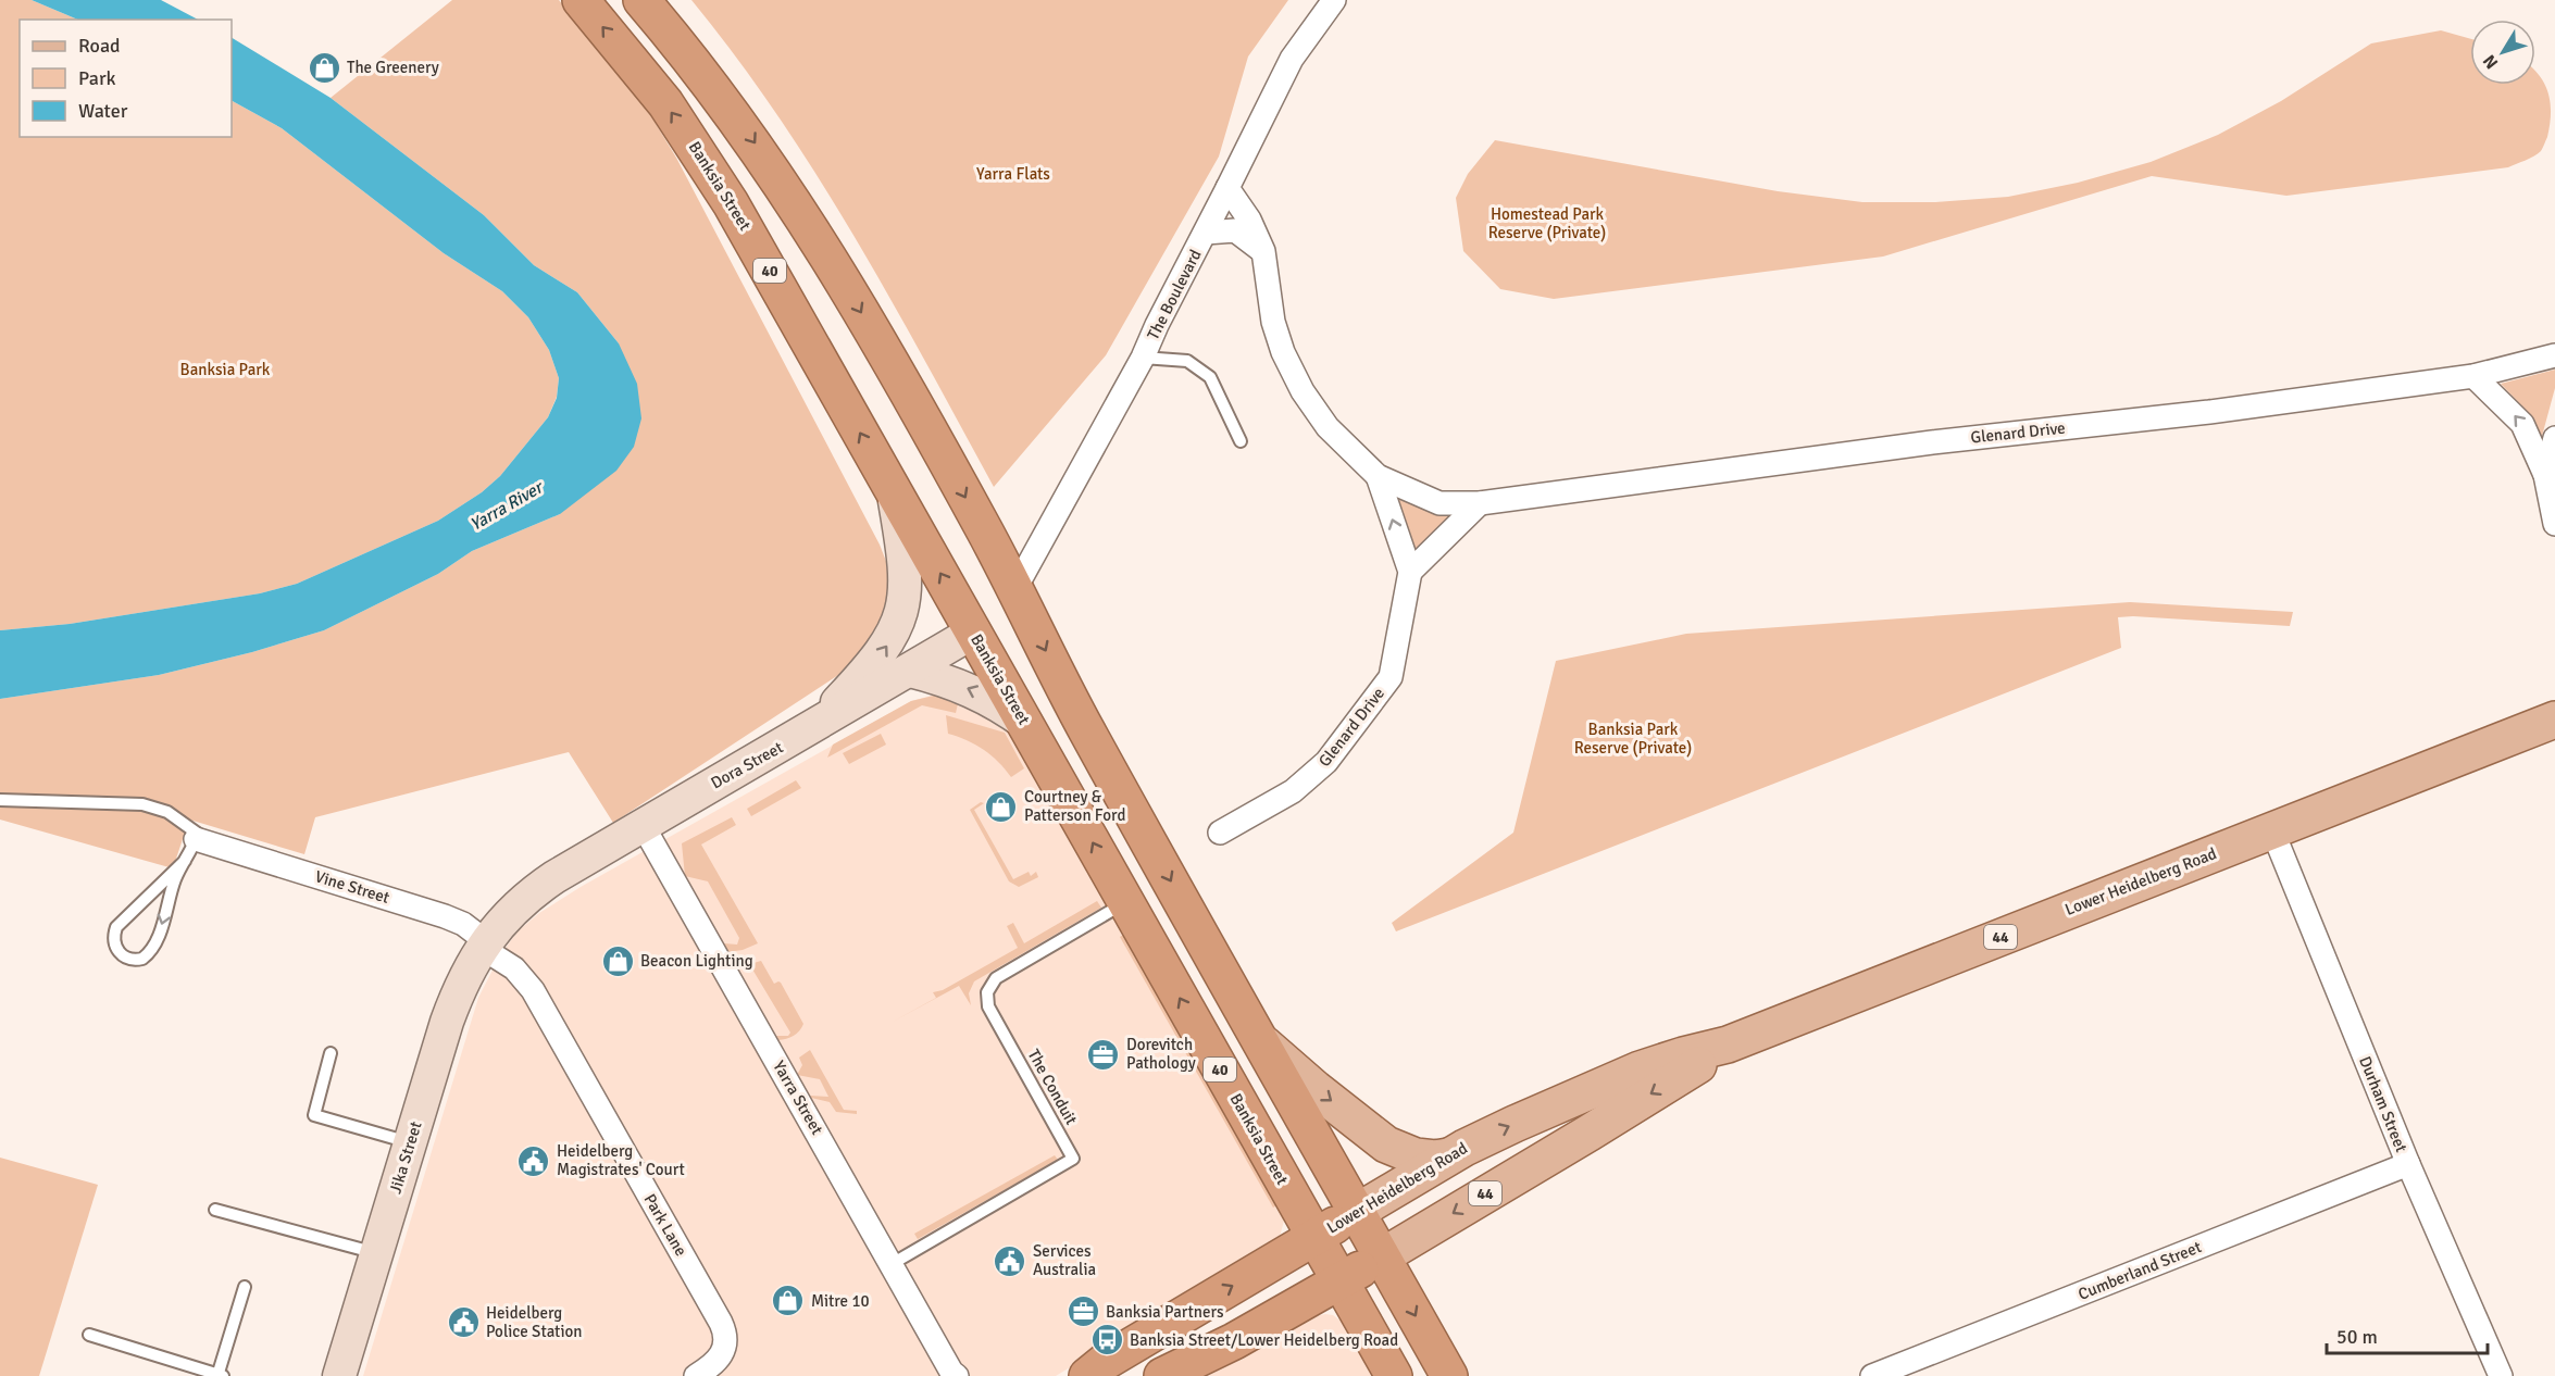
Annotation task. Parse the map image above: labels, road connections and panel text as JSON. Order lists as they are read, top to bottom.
{
  "streets": {
    "highway": [
      "Banksia Street",
      "40",
      "Dora Street",
      "Lower Heidelberg Road",
      "44"
    ],
    "main road": ["Jika Street"],
    "street": [
      "The Boulevard",
      "Glenard Drive",
      "Vine Street",
      "Yarra Street",
      "Durham Street",
      "Park Lane",
      "Cumberland Street"
    ],
    "lane": ["The Conduit"]
  },
  "crossings": [
    ["Banksia Street", "Dora Street"],
    ["Banksia Street", "Lower Heidelberg Road"],
    ["Banksia Street", "The Conduit"],
    ["The Boulevard", "Glenard Drive"],
    ["The Boulevard", "Dora Street"],
    ["Dora Street", "Vine Street"],
    ["Dora Street", "Yarra Street"],
    ["Dora Street", "Jika Street"],
    ["Dora Street", "Park Lane"],
    ["Lower Heidelberg Road", "Durham Street"],
    ["Vine Street", "Jika Street"],
    ["Vine Street", "Park Lane"],
    ["The Conduit", "Yarra Street"],
    ["Durham Street", "Cumberland Street"],
    ["Jika Street", "Park Lane"]
  ],
  "water": ["Yarra River"],
  "parks": [
    "Yarra Flats",
    "Homestead Park Reserve (Private)",
    "Banksia Park",
    "Banksia Park Reserve (Private)"
  ],
  "places": {
    "shop": [
      "The Greenery",
      "Courtney & Patterson Ford",
      "Beacon Lighting",
      "Mitre 10"
    ],
    "office": ["Dorevitch Pathology", "Banksia Partners"],
    "public building": ["Heidelberg Magistrates' Court", "Services Australia", "Heidelberg Police Station"],
    "bus stop": ["Banksia Street/Lower Heidelberg Road"]
  },
  "legend": ["Road", "Park", "Water"],
  "scale_bar": "50 m",
  "north": "bottom left"
}
